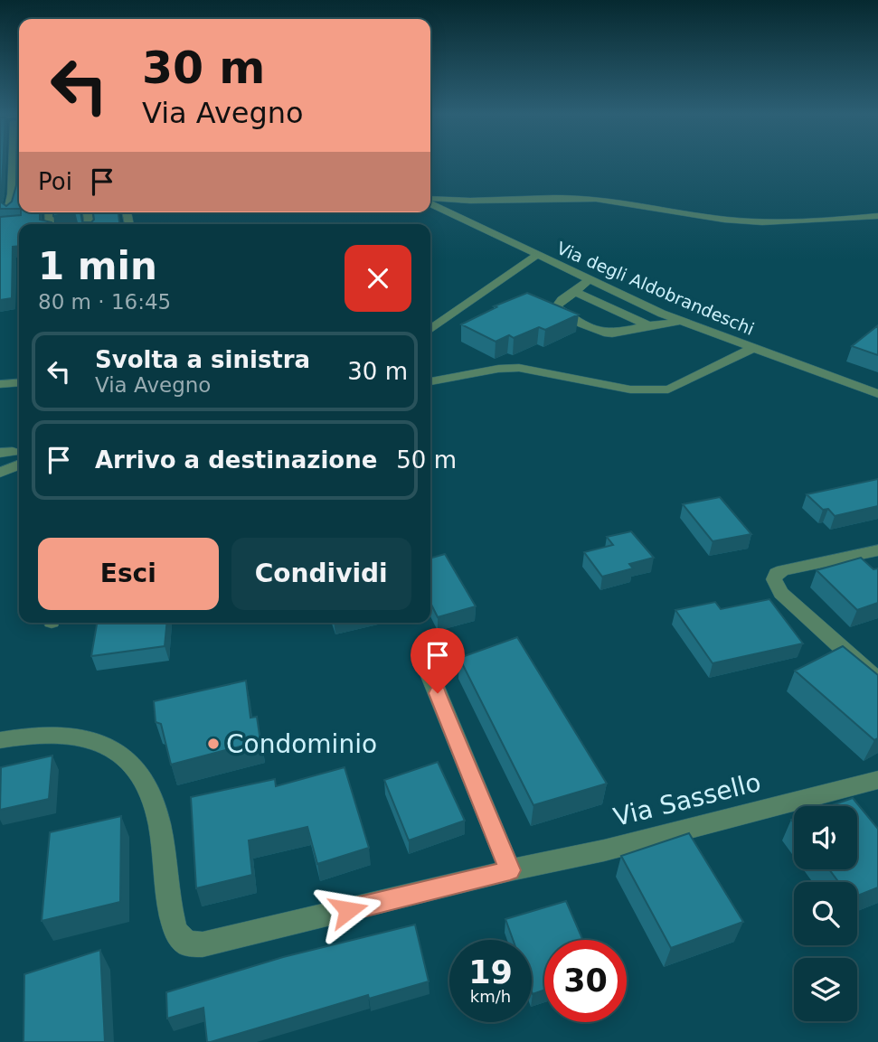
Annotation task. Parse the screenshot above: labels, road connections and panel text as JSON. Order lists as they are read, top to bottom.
{
  "streets": {
    "street": ["Via degli Aldobrandeschi", "Via Sassello"]
  },
  "places": ["Condominio"],
  "page": {
    "turn": ["30 m", "Via Avegno"],
    "then": "Poi",
    "heading": ["1 min", "80 m · 16:45"],
    "list": [
      {
        "name": "Svolta a sinistra",
        "note": "Via Avegno",
        "value": "30 m"
      },
      {
        "name": "Arrivo a destinazione",
        "value": "50 m"
      }
    ],
    "buttons": ["Esci", "Condividi"],
    "speed": "19 km/h",
    "limit": "30"
  }
}
